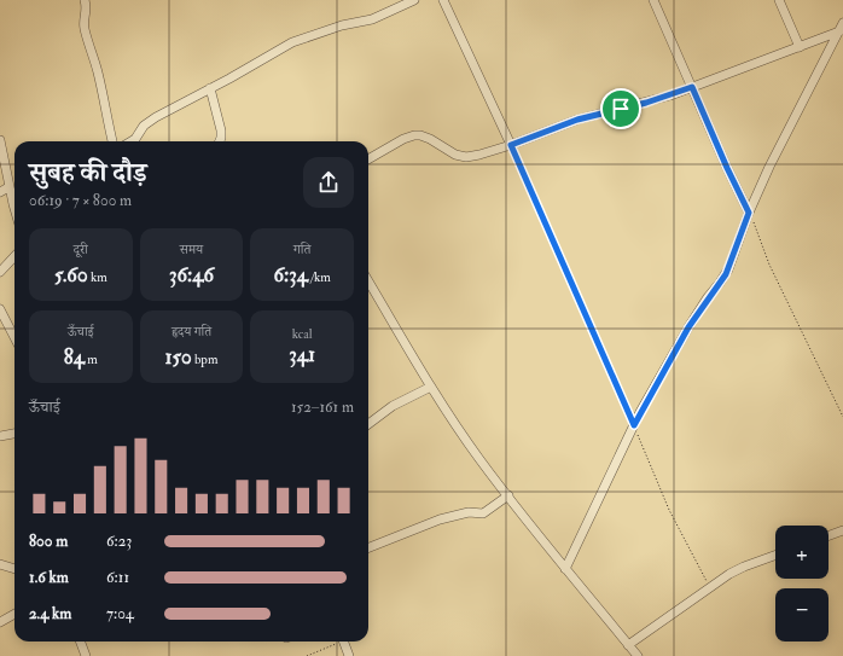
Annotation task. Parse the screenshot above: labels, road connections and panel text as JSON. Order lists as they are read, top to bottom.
{
  "page": {
    "heading": ["सुबह की दौड़", "06:19 · 7 × 800 m"],
    "stats": [
      ["दूरी", "5.60 km"],
      ["समय", "36:46"],
      ["गति", "6:34 /km"],
      ["ऊँचाई", "84 m"],
      ["हृदय गति", "150 bpm"],
      ["kcal", "341"]
    ],
    "chart": ["ऊँचाई", "152–161 m"],
    "list": [
      {
        "name": "800 m",
        "note": "6:23"
      },
      {
        "name": "1.6 km",
        "note": "6:11"
      },
      {
        "name": "2.4 km",
        "note": "7:04"
      }
    ],
    "map_buttons": ["+", "−"]
  }
}
